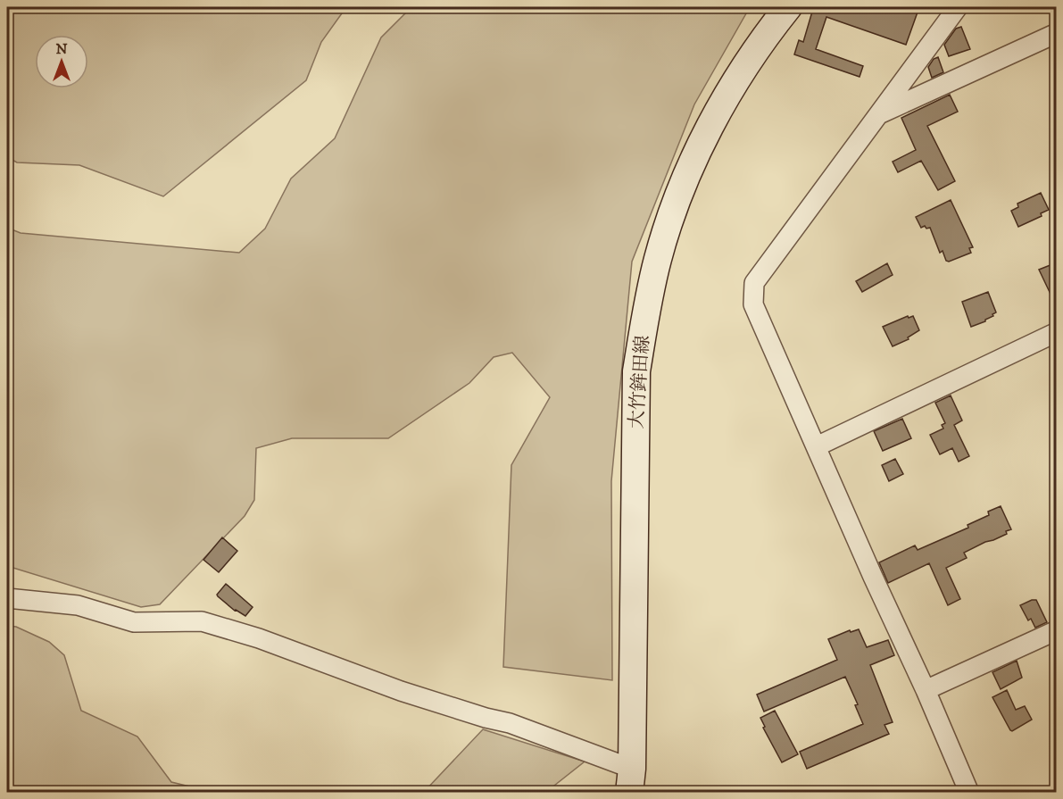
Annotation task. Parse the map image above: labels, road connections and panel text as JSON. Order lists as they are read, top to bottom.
{
  "streets": {
    "main road": ["大竹鉾田線"]
  },
  "north": "top"
}
